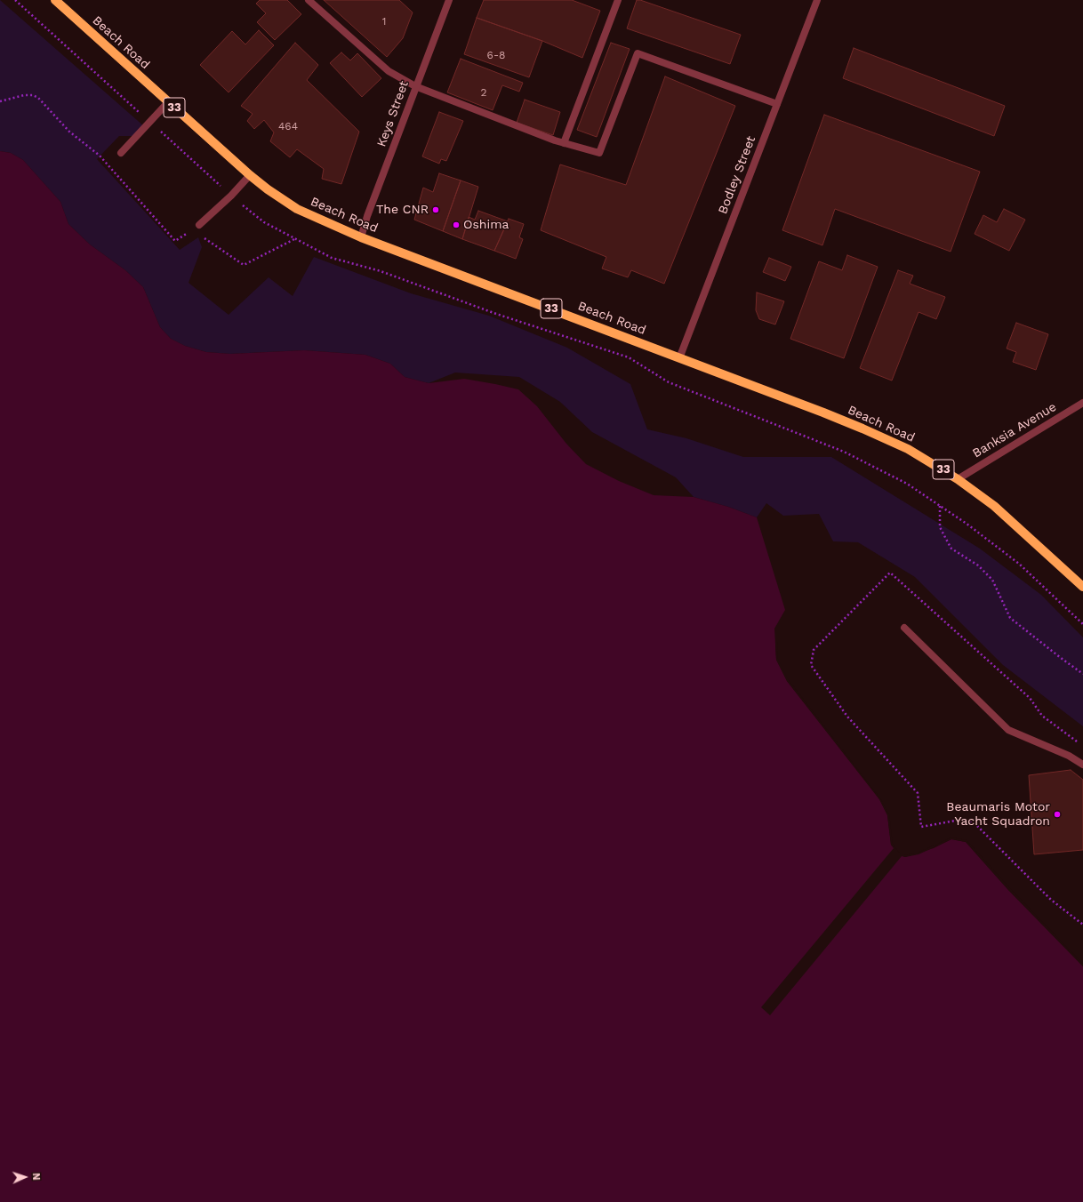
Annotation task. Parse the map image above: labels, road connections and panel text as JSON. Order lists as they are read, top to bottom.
{
  "streets": {
    "main road": ["Beach Road", "33"],
    "street": ["Keys Street", "Bodley Street", "Banksia Avenue"]
  },
  "crossings": [
    ["Beach Road", "Keys Street"],
    ["Beach Road", "Bodley Street"],
    ["Beach Road", "Banksia Avenue"]
  ],
  "places": ["The CNR", "Oshima", "Beaumaris Motor Yacht Squadron"],
  "house_numbers": [
    "1",
    "6-8",
    "2",
    "464"
  ],
  "north": "right"
}
